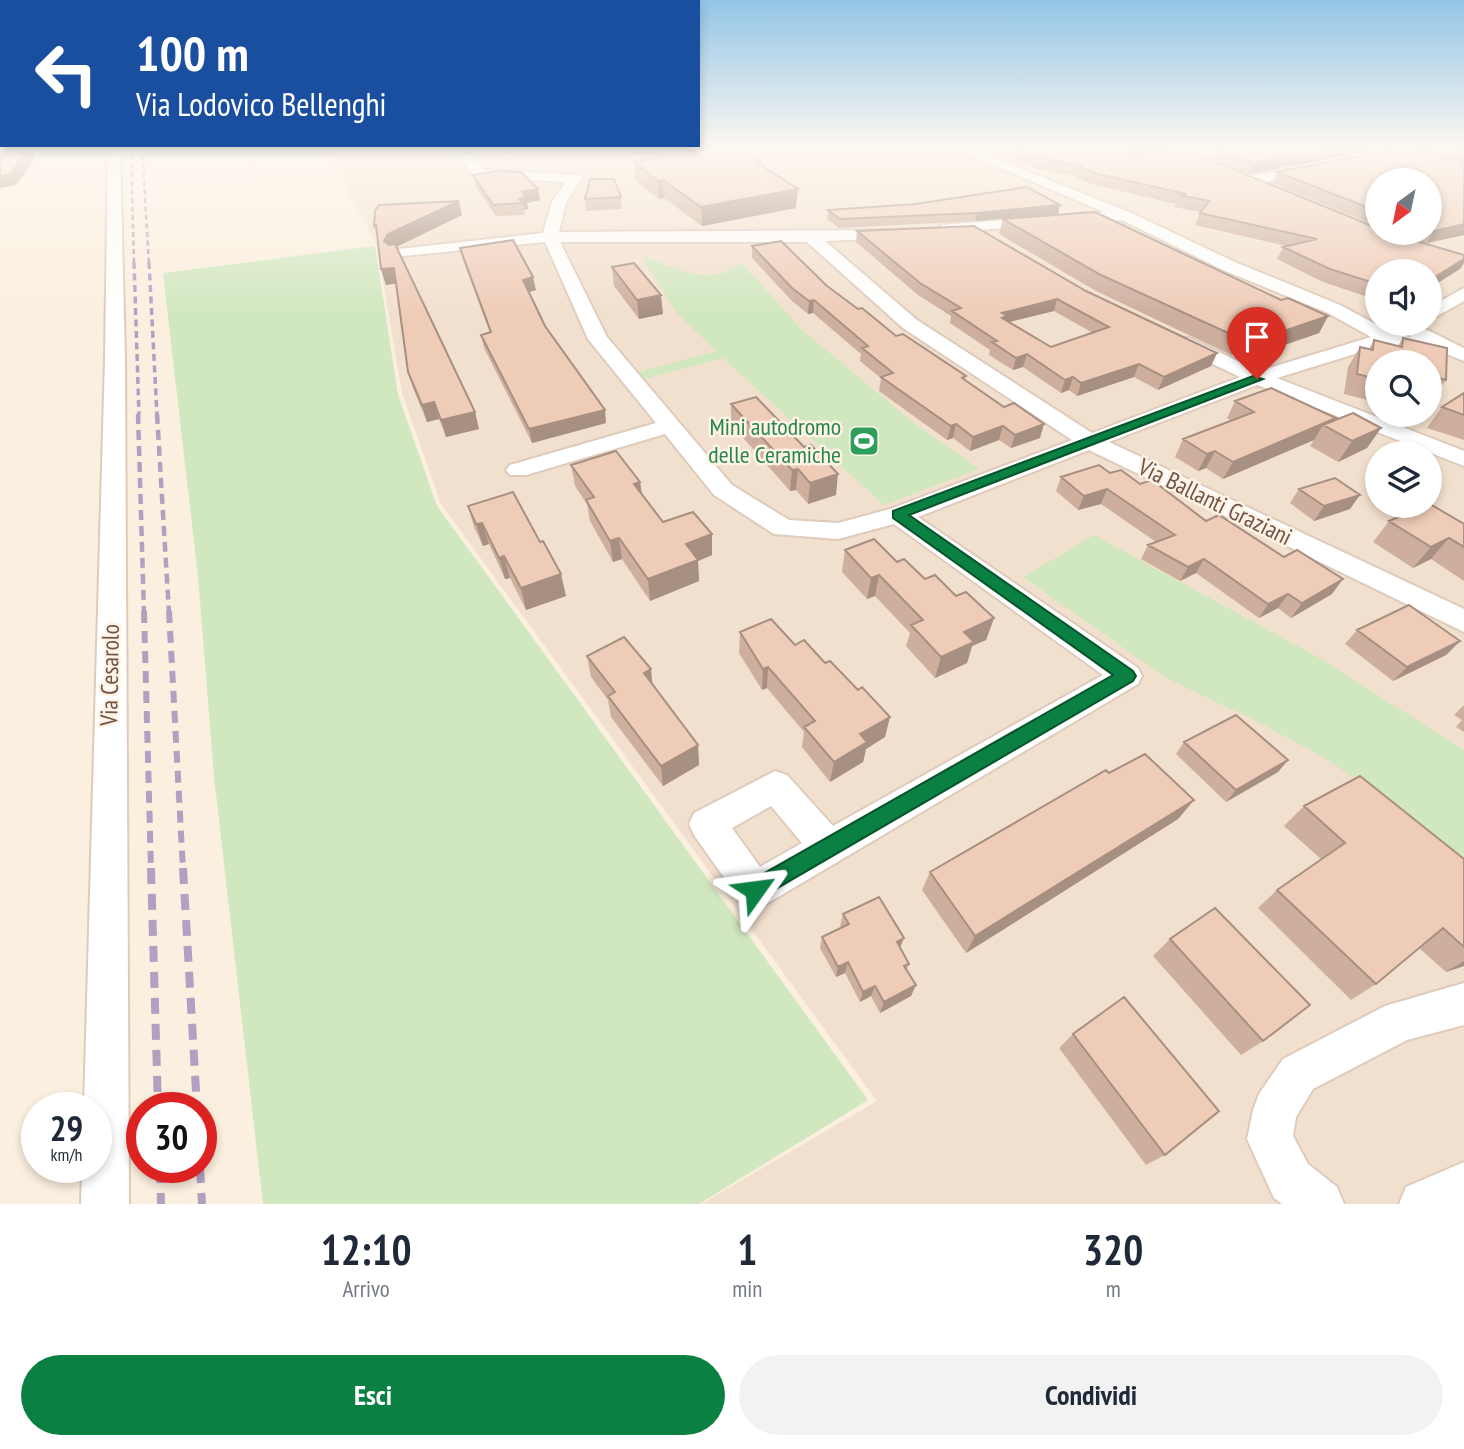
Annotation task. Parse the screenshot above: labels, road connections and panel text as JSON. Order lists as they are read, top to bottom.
{
  "streets": {
    "street": ["Via Ballanti Graziani", "Via Cesarolo"]
  },
  "places": {
    "sports": ["Mini autodromo delle Ceramiche"]
  },
  "north": "bottom left",
  "page": {
    "turn": ["100 m", "Via Lodovico Bellenghi"],
    "speed": "29 km/h",
    "limit": "30",
    "eta": [
      "12:10",
      "Arrivo",
      "1",
      "min",
      "320",
      "m"
    ],
    "buttons": ["Esci", "Condividi"]
  }
}
